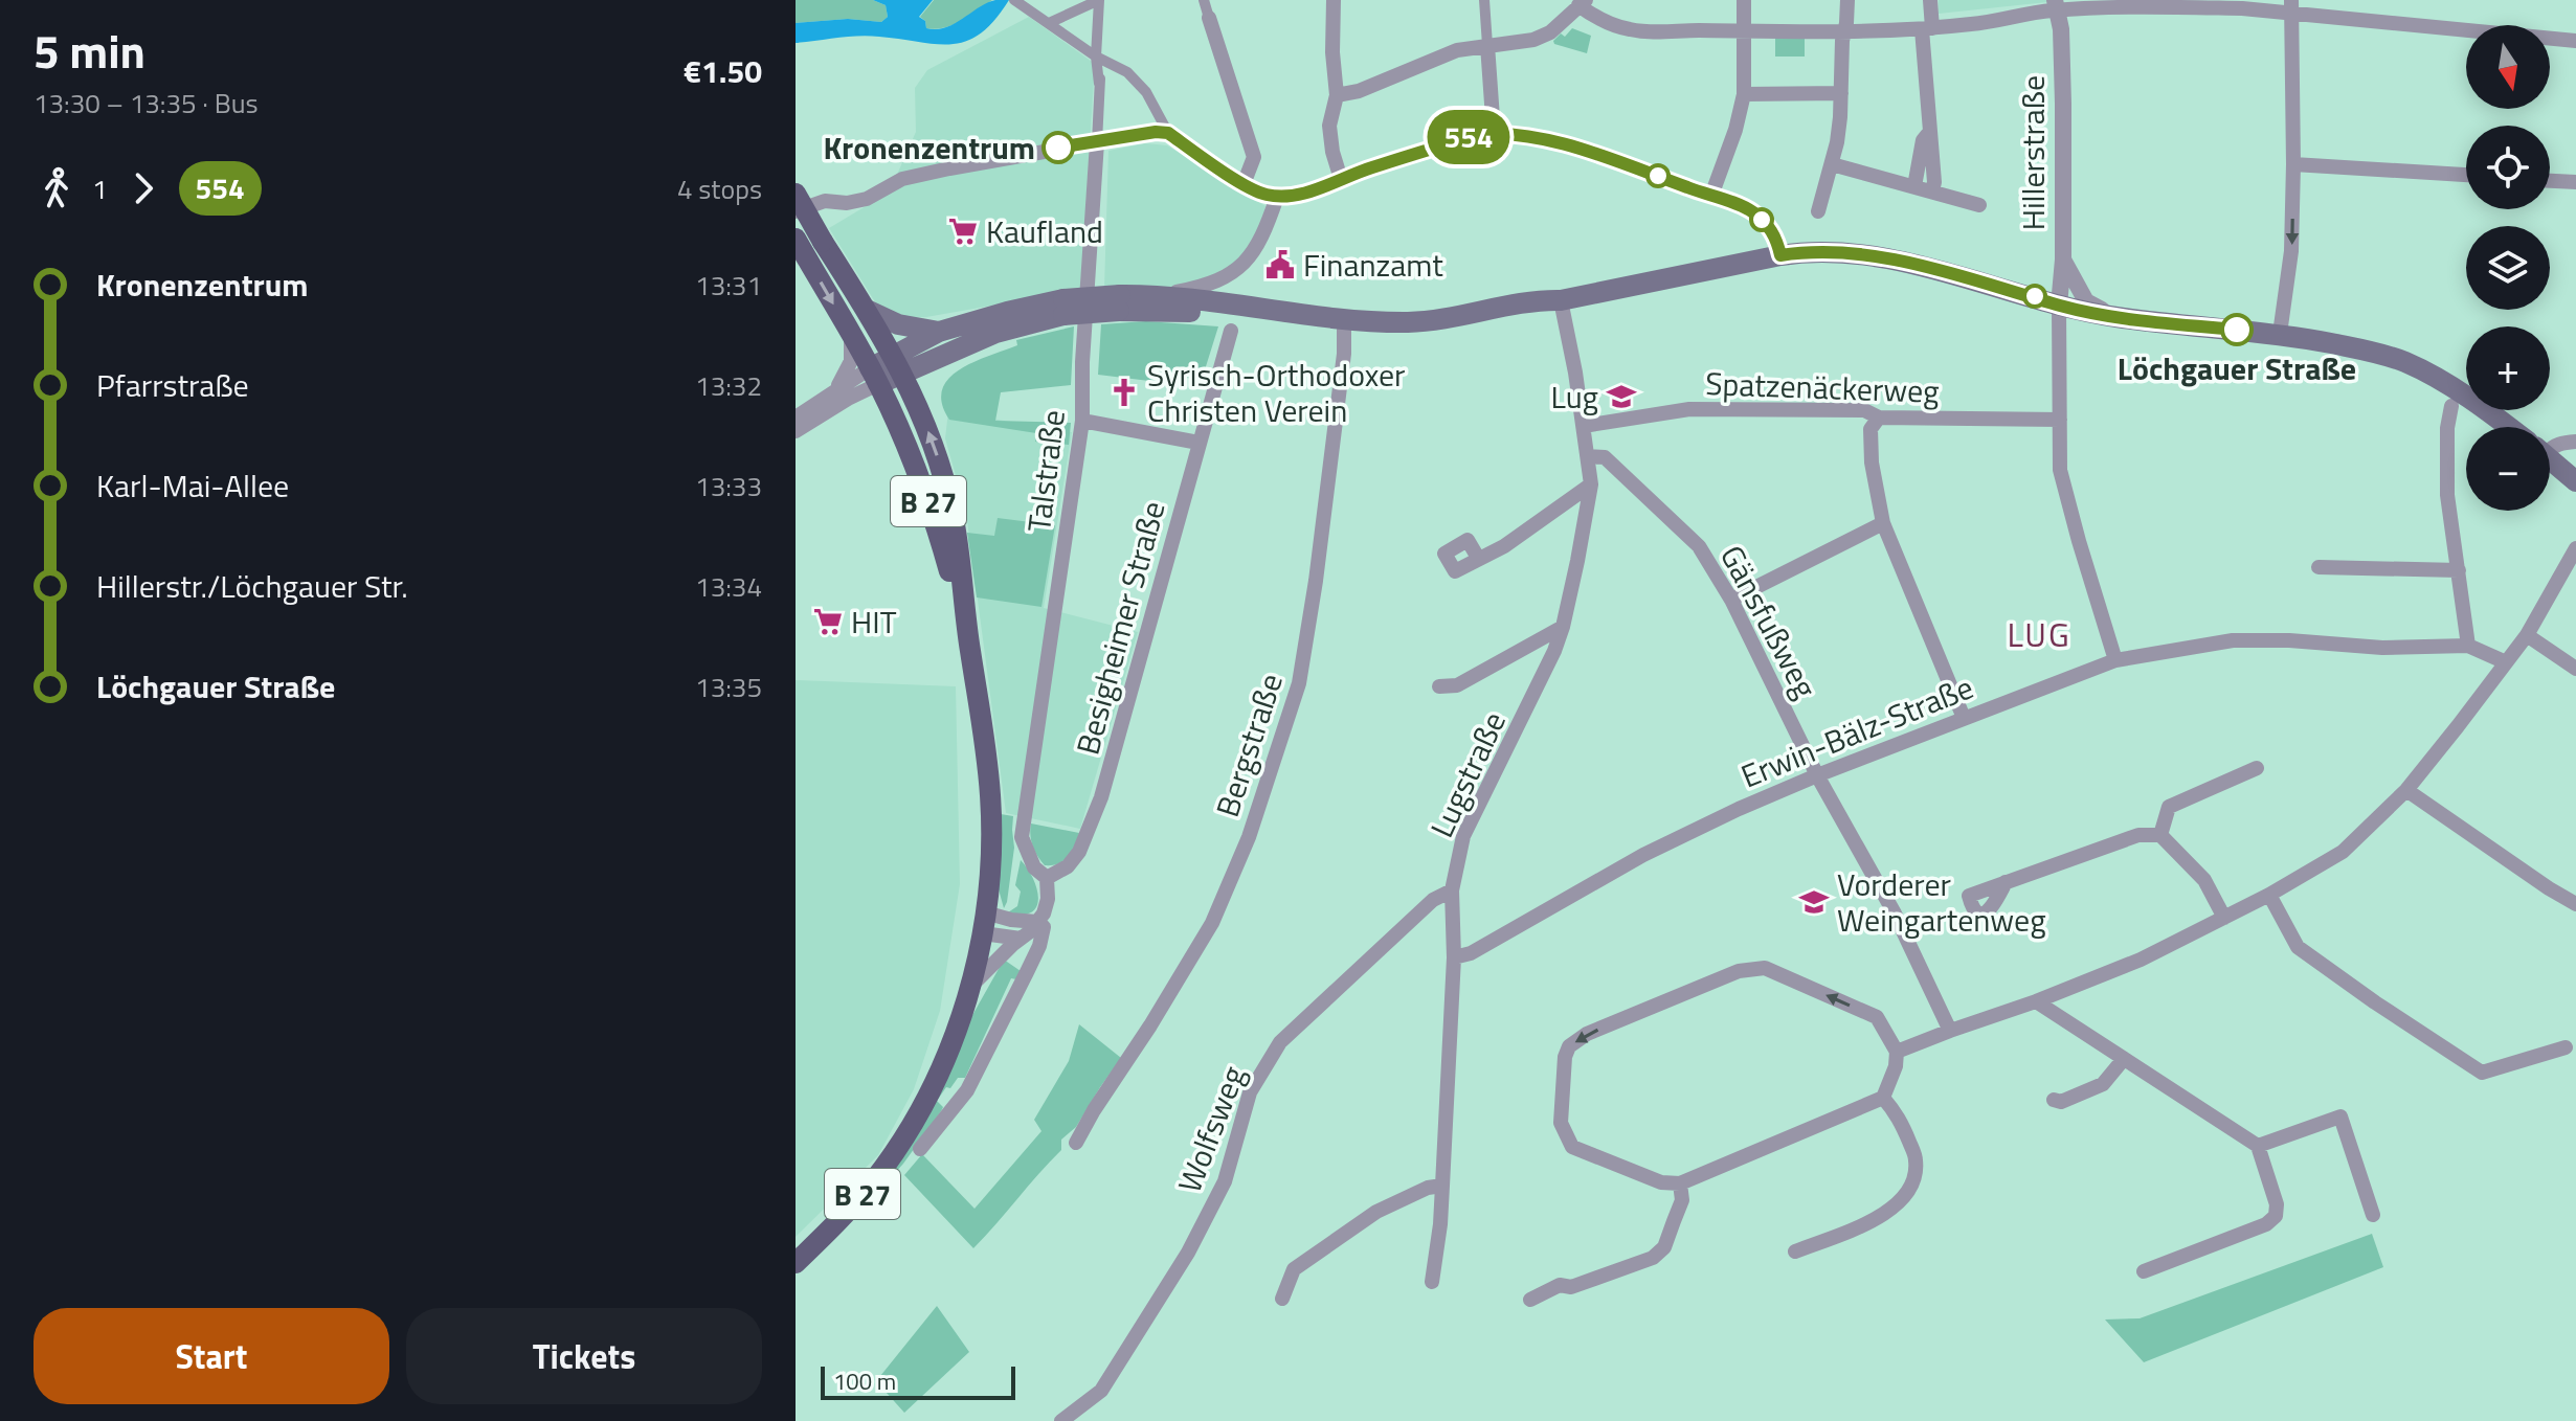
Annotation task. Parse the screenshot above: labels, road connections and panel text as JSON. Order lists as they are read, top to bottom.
{
  "streets": {
    "main road": ["B 27"],
    "street": [
      "Hillerstraße",
      "Spatzenäckerweg",
      "Talstraße",
      "Gänsfußweg",
      "Besigheimer Straße",
      "Erwin-Bälz-Straße",
      "Bergstraße",
      "Lugstraße",
      "Wolfsweg"
    ]
  },
  "crossings": [
    ["Spatzenäckerweg", "Lugstraße"],
    ["Talstraße", "Besigheimer Straße"],
    ["Gänsfußweg", "Erwin-Bälz-Straße"],
    ["Gänsfußweg", "Lugstraße"],
    ["Erwin-Bälz-Straße", "Lugstraße"],
    ["Lugstraße", "Wolfsweg"]
  ],
  "districts": ["LUG"],
  "places": {
    "other": ["Kronenzentrum", "Löchgauer Straße"],
    "supermarket": ["Kaufland", "HIT"],
    "public building": ["Finanzamt"],
    "church": ["Syrisch-Orthodoxer Christen Verein"],
    "school or university": ["Lug", "Vorderer Weingartenweg"]
  },
  "lines": ["bus line 554"],
  "scale_bar": "100 m",
  "north": "bottom",
  "page": {
    "heading": ["5 min", "13:30 – 13:35 · Bus", "€1.50"],
    "on_map": "554",
    "map_buttons": ["+", "−"],
    "legs": ["1", "554", "4 stops"],
    "list": [
      {
        "name": "Kronenzentrum",
        "value": "13:31"
      },
      {
        "name": "Pfarrstraße",
        "value": "13:32"
      },
      {
        "name": "Karl-Mai-Allee",
        "value": "13:33"
      },
      {
        "name": "Hillerstr./Löchgauer Str.",
        "value": "13:34"
      },
      {
        "name": "Löchgauer Straße",
        "value": "13:35"
      }
    ],
    "buttons": ["Start", "Tickets"],
    "scale": "100 m"
  }
}
